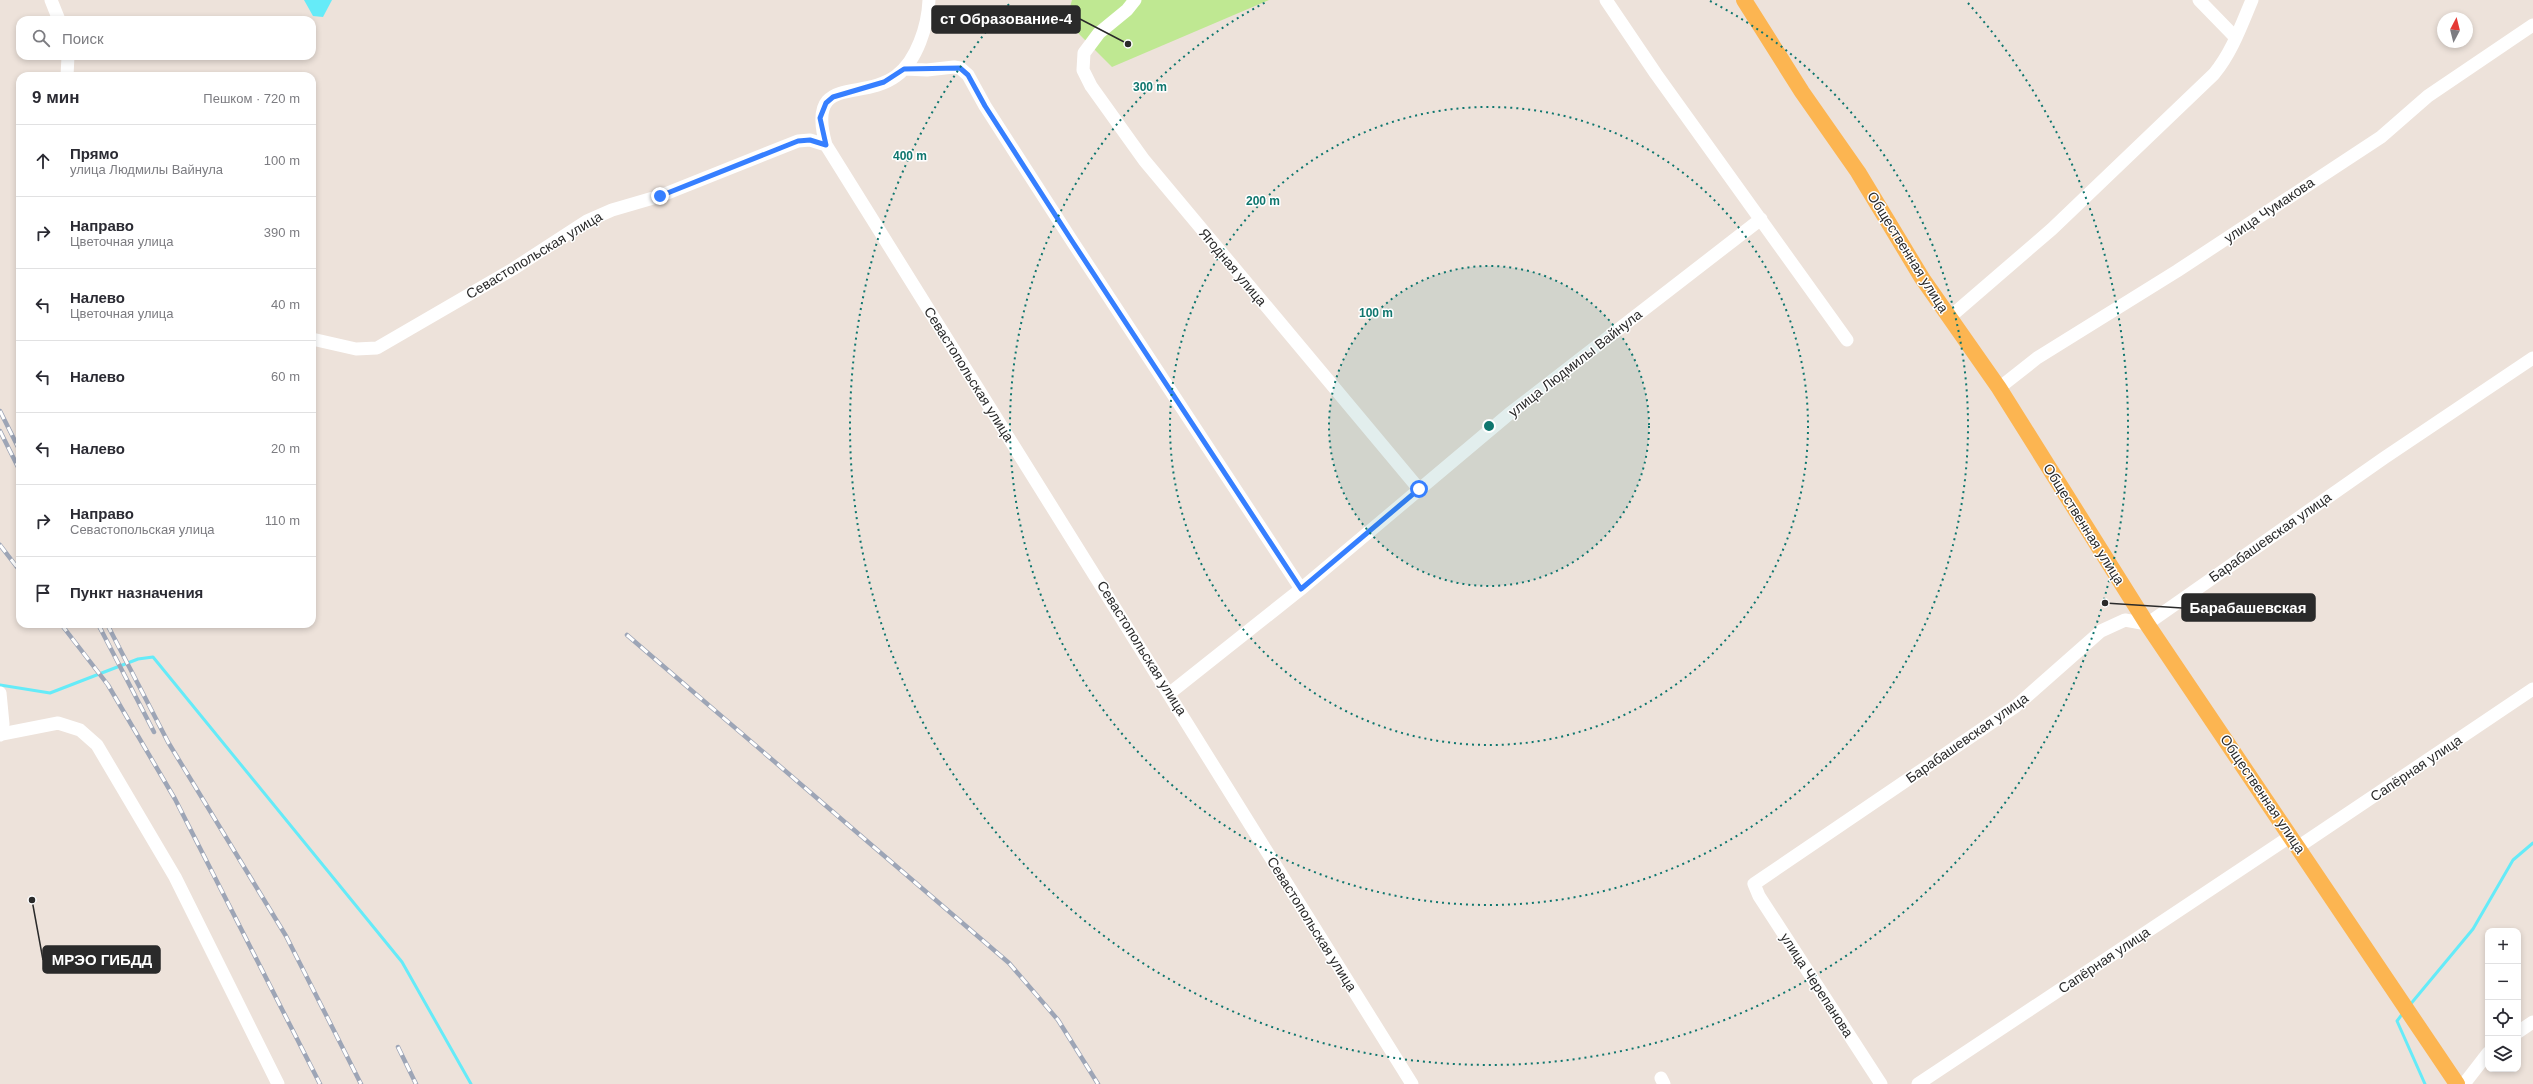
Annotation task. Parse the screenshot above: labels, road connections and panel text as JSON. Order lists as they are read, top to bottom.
{
  "streets": {
    "main road": ["Общественная улица"],
    "street": [
      "улица Чумакова",
      "Севастопольская улица",
      "Ягодная улица",
      "улица Людмилы Вайнула",
      "Барабашевская улица",
      "Сапёрная улица",
      "улица Черепанова"
    ]
  },
  "crossings": [
    ["улица Чумакова", "Общественная улица"],
    ["Общественная улица", "Барабашевская улица"],
    ["Общественная улица", "Сапёрная улица"],
    ["Севастопольская улица", "улица Людмилы Вайнула"],
    ["Ягодная улица", "улица Людмилы Вайнула"],
    ["Барабашевская улица", "улица Черепанова"]
  ],
  "places": ["ст Образование-4", "Барабашевская", "МРЭО ГИБДД"],
  "north": "top",
  "page": {
    "search": "Поиск",
    "heading": ["9 мин", "Пешком · 720 m"],
    "list": [
      ["Прямо", "улица Людмилы Вайнула", "100 m"],
      ["Направо", "Цветочная улица", "390 m"],
      ["Налево", "Цветочная улица", "40 m"],
      ["Налево", "60 m"],
      ["Налево", "20 m"],
      ["Направо", "Севастопольская улица", "110 m"],
      "Пункт назначения"
    ],
    "map_buttons": ["+", "−"]
  },
  "rings": [
    "300 m",
    "400 m",
    "200 m",
    "100 m"
  ]
}
